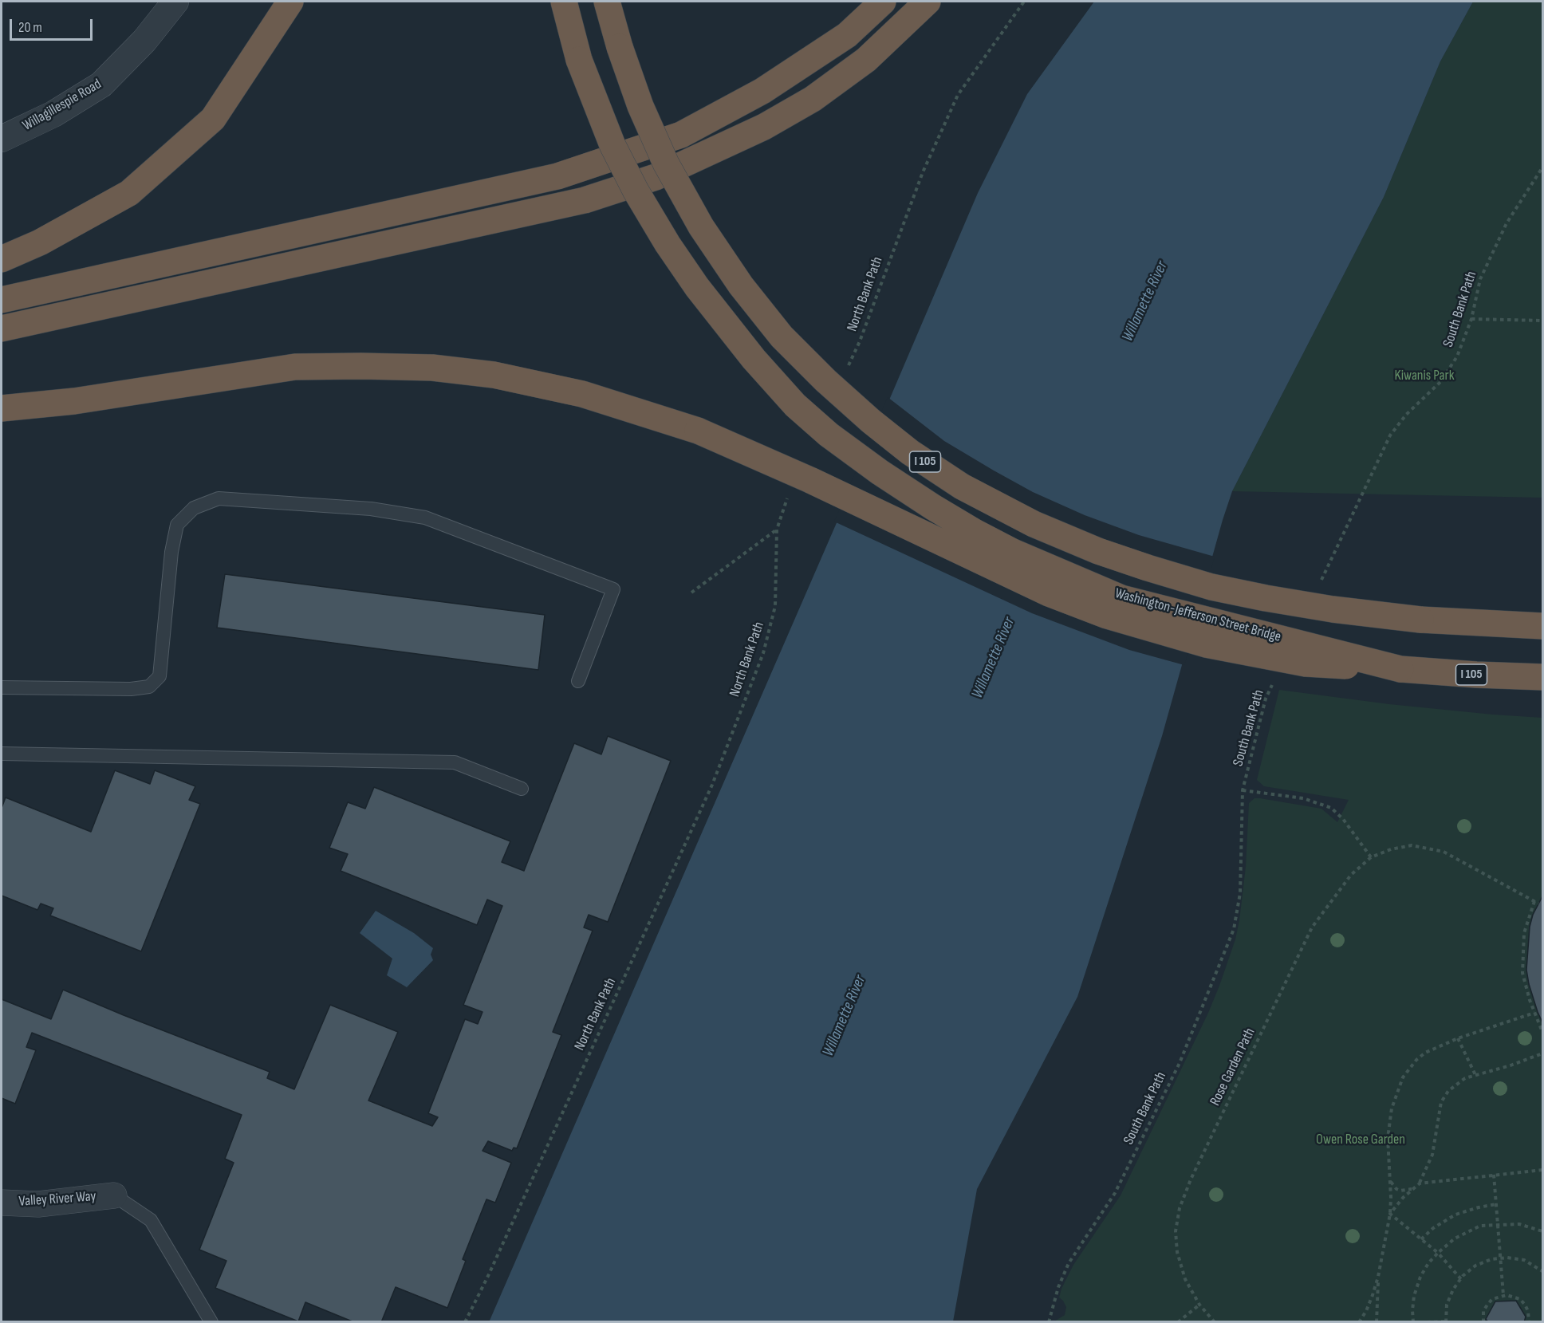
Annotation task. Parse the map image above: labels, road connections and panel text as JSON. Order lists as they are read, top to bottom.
{
  "streets": {
    "highway": ["I 105", "Washington-Jefferson Street Bridge"],
    "street": ["Willagillespie Road", "Valley River Way"],
    "path": ["North Bank Path", "South Bank Path", "Rose Garden Path"]
  },
  "crossings": [
    ["I 105", "Washington-Jefferson Street Bridge"]
  ],
  "water": ["Willamette River"],
  "parks": ["Kiwanis Park", "Owen Rose Garden"],
  "scale_bar": "20 m"
}
